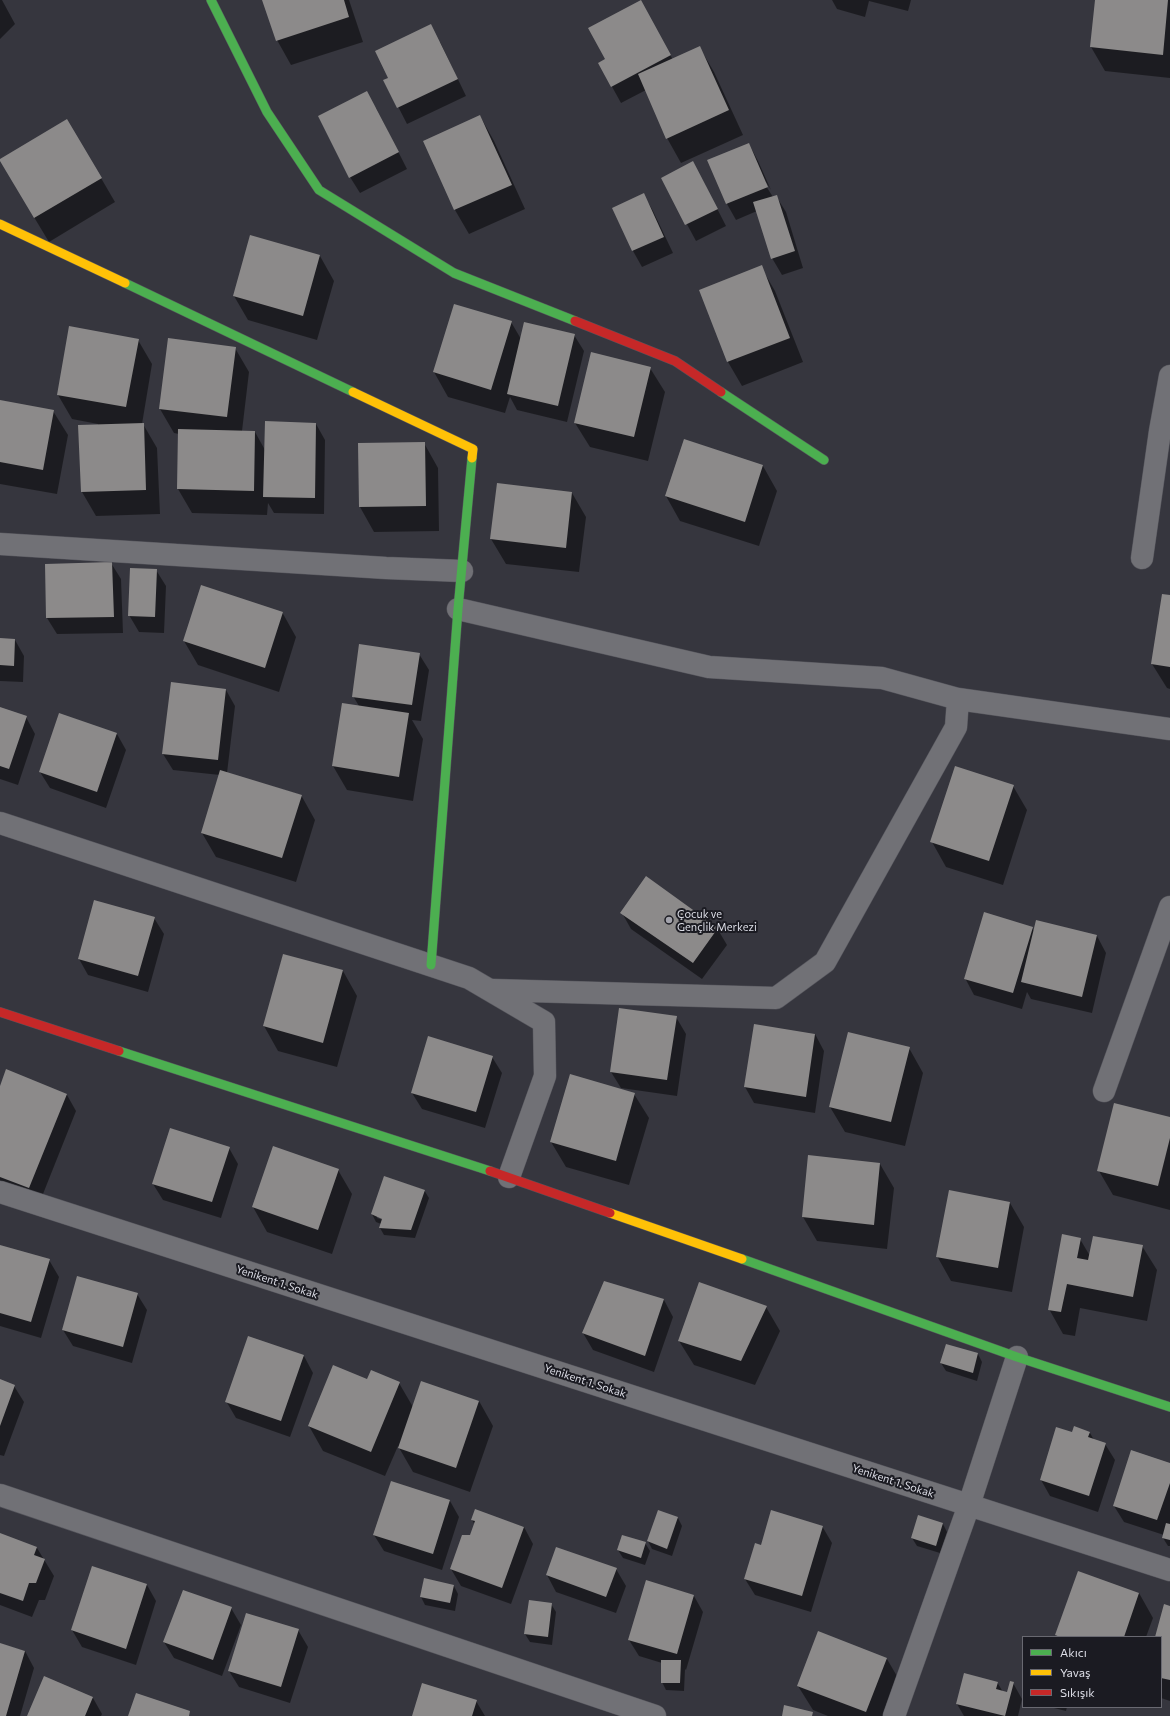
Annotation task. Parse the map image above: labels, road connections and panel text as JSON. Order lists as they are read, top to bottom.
{
  "streets": {
    "street": ["Yenikent 1. Sokak"]
  },
  "places": ["Çocuk ve Gençlik Merkezi"],
  "legend": ["Akıcı", "Yavaş", "Sıkışık"]
}
